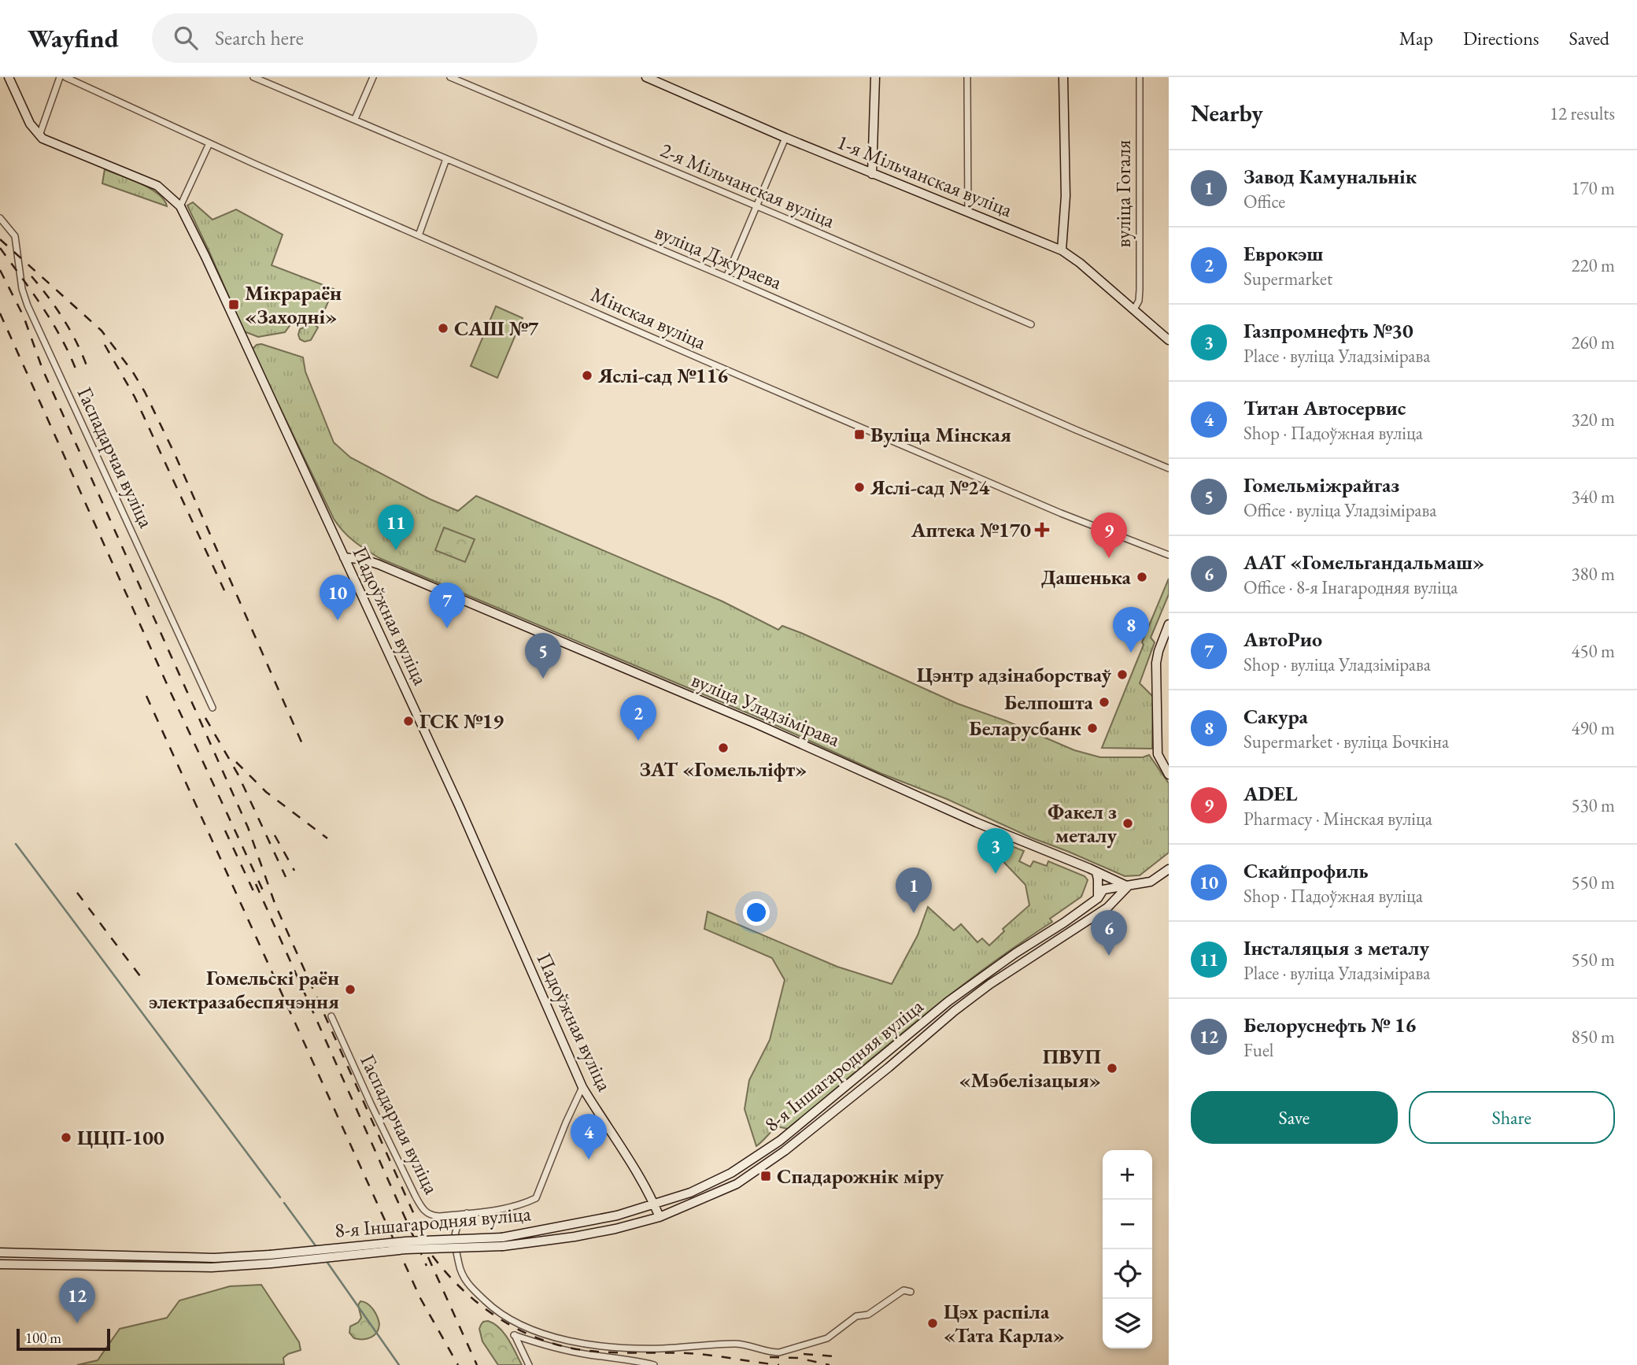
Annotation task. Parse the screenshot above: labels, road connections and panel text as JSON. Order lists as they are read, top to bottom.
{
  "streets": {
    "main road": [
      "1-я Мільчанская вуліца",
      "Падоўжная вуліца",
      "вуліца Уладзімірава",
      "8-я Іншагародняя вуліца"
    ],
    "street": [
      "2-я Мільчанская вуліца",
      "вуліца Гогаля",
      "вуліца Джураева",
      "Мінская вуліца",
      "Гаспадарчая вуліца"
    ]
  },
  "crossings": [
    ["1-я Мільчанская вуліца", "вуліца Гогаля"],
    ["Гаспадарчая вуліца", "Падоўжная вуліца"],
    ["Падоўжная вуліца", "вуліца Уладзімірава"],
    ["Падоўжная вуліца", "8-я Іншагародняя вуліца"],
    ["вуліца Уладзімірава", "8-я Іншагародняя вуліца"]
  ],
  "places": {
    "transit": ["Мікрараён «Заходні»", "Вуліца Мінская", "Спадарожнік міру"],
    "other": [
      "САШ №7",
      "Яслі-сад №116",
      "Яслі-сад №24",
      "Дашенька",
      "Цэнтр адзінаборстваў",
      "Белпошта",
      "ГСК №19",
      "Беларусбанк",
      "ЗАТ «Гомельліфт»",
      "Факел з металу",
      "Гомельскі раён электразабеспячэння",
      "ПВУП «Мэбелізацыя»",
      "ЦЦП-100",
      "Цэх распіла «Тата Карла»"
    ],
    "health": ["Аптека №170"]
  },
  "scale_bar": "100 m",
  "page": {
    "header": "Wayfind",
    "search": "Search here",
    "nav": ["Map", "Directions", "Saved"],
    "heading": ["Nearby", "12 results"],
    "list": [
      {
        "mark": "1",
        "name": "Завод Камунальнік",
        "note": "Office",
        "value": "170 m"
      },
      {
        "mark": "2",
        "name": "Еврокэш",
        "note": "Supermarket",
        "value": "220 m"
      },
      {
        "mark": "3",
        "name": "Газпромнефть №30",
        "note": "Place · вуліца Уладзімірава",
        "value": "260 m"
      },
      {
        "mark": "4",
        "name": "Титан Автосервис",
        "note": "Shop · Падоўжная вуліца",
        "value": "320 m"
      },
      {
        "mark": "5",
        "name": "Гомельміжрайгаз",
        "note": "Office · вуліца Уладзімірава",
        "value": "340 m"
      },
      {
        "mark": "6",
        "name": "ААТ «Гомельгандальмаш»",
        "note": "Office · 8-я Інагародняя вуліца",
        "value": "380 m"
      },
      {
        "mark": "7",
        "name": "АвтоРио",
        "note": "Shop · вуліца Уладзімірава",
        "value": "450 m"
      },
      {
        "mark": "8",
        "name": "Сакура",
        "note": "Supermarket · вуліца Бочкіна",
        "value": "490 m"
      },
      {
        "mark": "9",
        "name": "ADEL",
        "note": "Pharmacy · Мінская вуліца",
        "value": "530 m"
      },
      {
        "mark": "10",
        "name": "Скайпрофиль",
        "note": "Shop · Падоўжная вуліца",
        "value": "550 m"
      },
      {
        "mark": "11",
        "name": "Інсталяцыя з металу",
        "note": "Place · вуліца Уладзімірава",
        "value": "550 m"
      },
      {
        "mark": "12",
        "name": "Белоруснефть № 16",
        "note": "Fuel",
        "value": "850 m"
      }
    ],
    "pins": [
      "11",
      "9",
      "10",
      "7",
      "8",
      "5",
      "2",
      "3",
      "1",
      "6",
      "4",
      "12"
    ],
    "buttons": ["Save", "Share"],
    "map_buttons": ["+", "−"],
    "scale": "100 m"
  }
}
